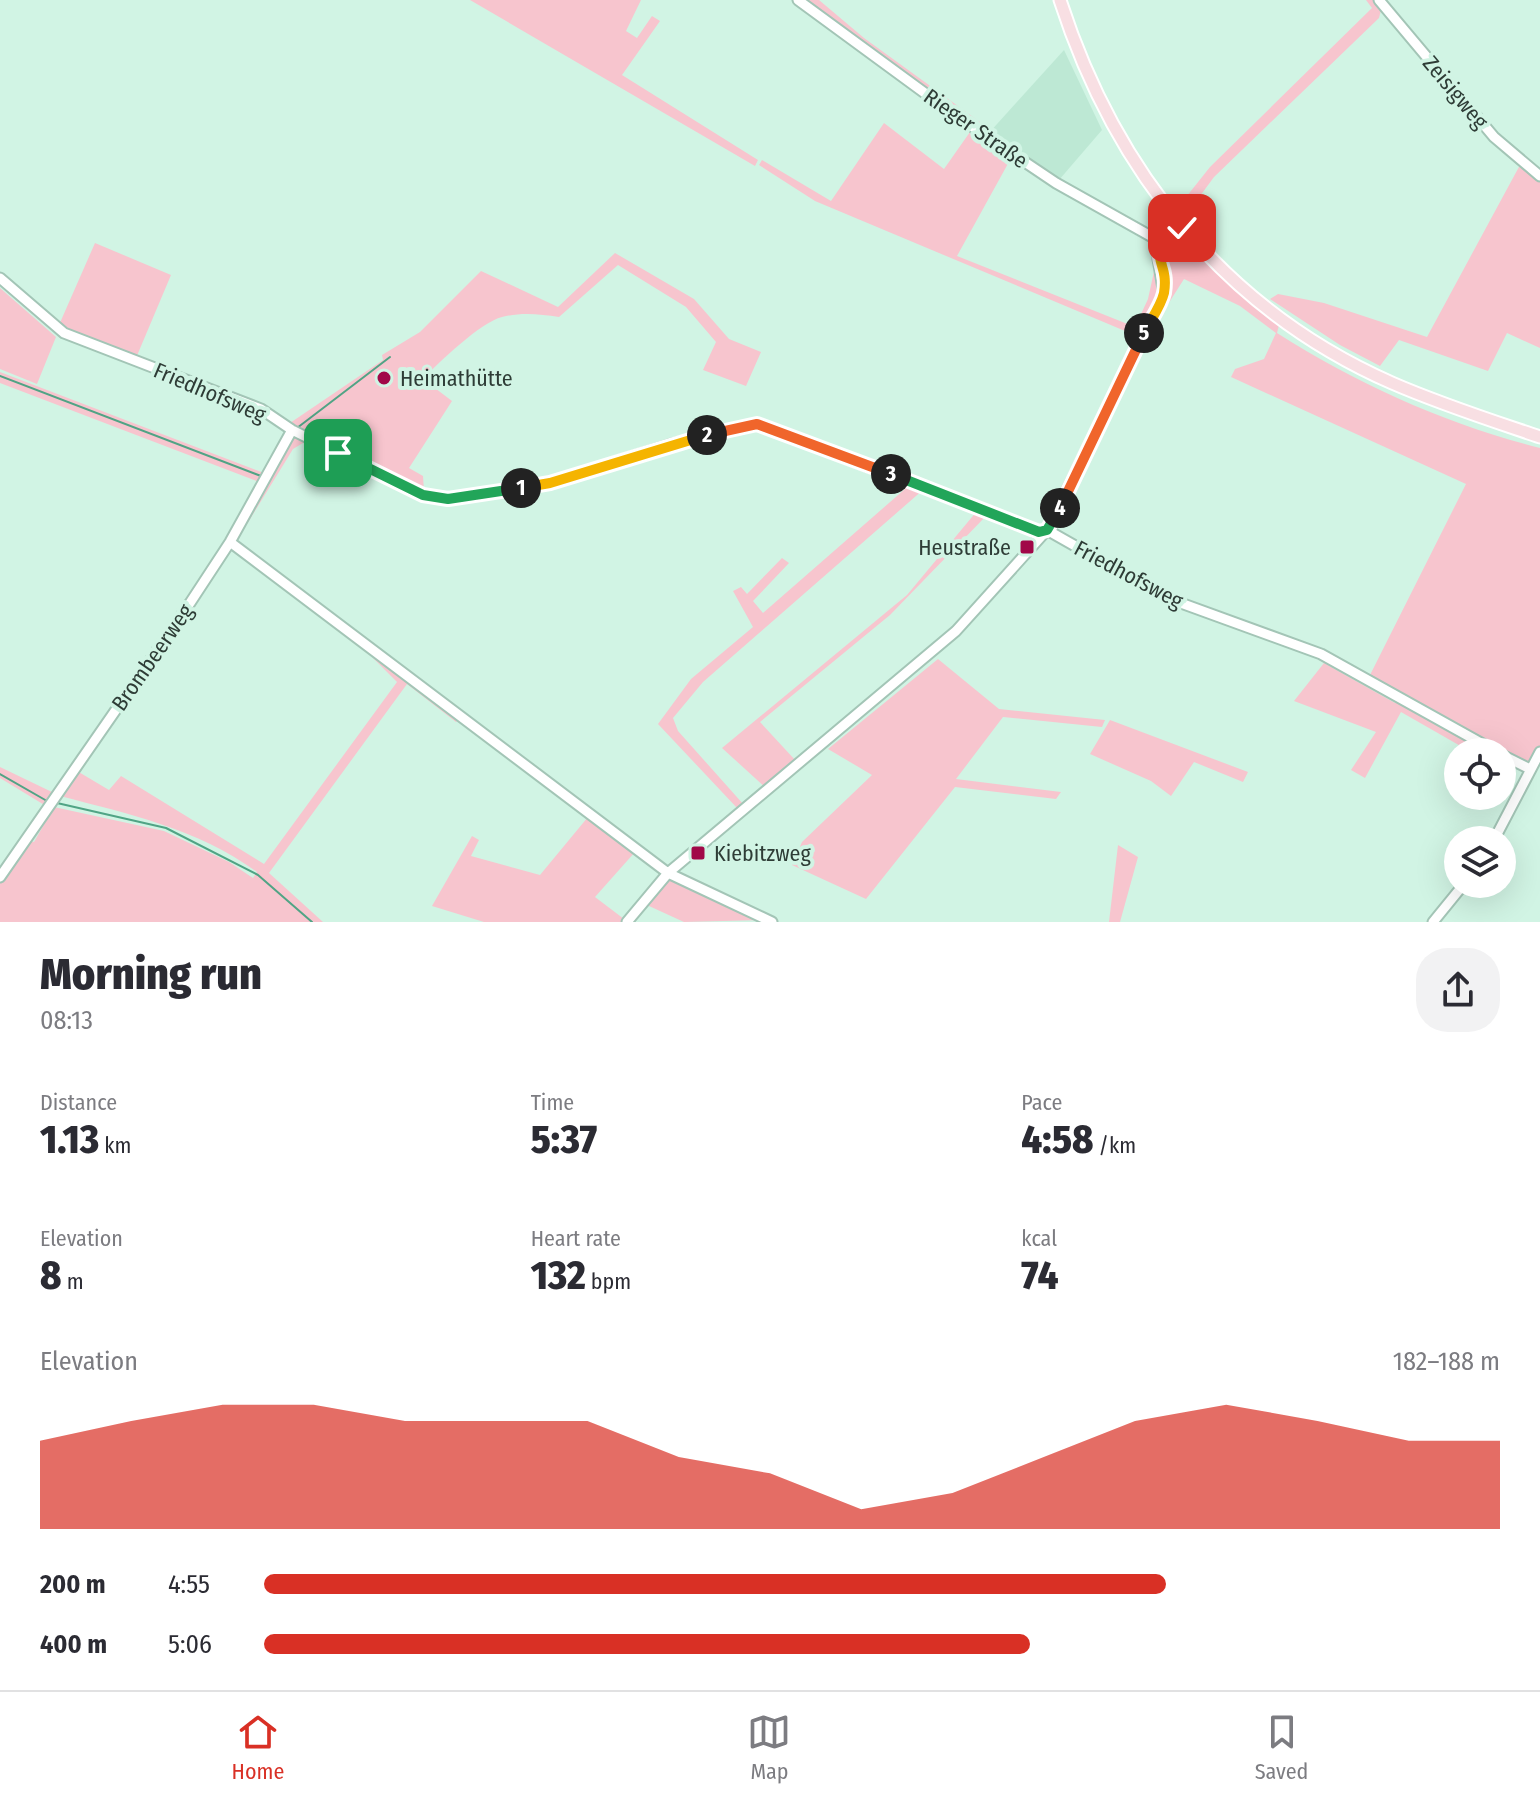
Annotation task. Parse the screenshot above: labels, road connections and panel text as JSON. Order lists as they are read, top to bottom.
{
  "streets": {
    "street": [
      "Zeisigweg",
      "Rieger Straße",
      "Friedhofsweg",
      "Brombeerweg"
    ]
  },
  "crossings": [
    ["Friedhofsweg", "Brombeerweg"]
  ],
  "places": {
    "other": ["Heimathütte"],
    "transit": ["Heustraße", "Kiebitzweg"]
  },
  "page": {
    "pins": [
      "5",
      "2",
      "3",
      "1",
      "4"
    ],
    "heading": ["Morning run", "08:13"],
    "stats": [
      ["Distance", "1.13 km"],
      ["Time", "5:37"],
      ["Pace", "4:58 /km"],
      ["Elevation", "8 m"],
      ["Heart rate", "132 bpm"],
      ["kcal", "74"]
    ],
    "chart": ["Elevation", "182–188 m"],
    "list": [
      {
        "name": "200 m",
        "note": "4:55"
      },
      {
        "name": "400 m",
        "note": "5:06"
      }
    ],
    "tabs": ["Home", "Map", "Saved"]
  }
}
